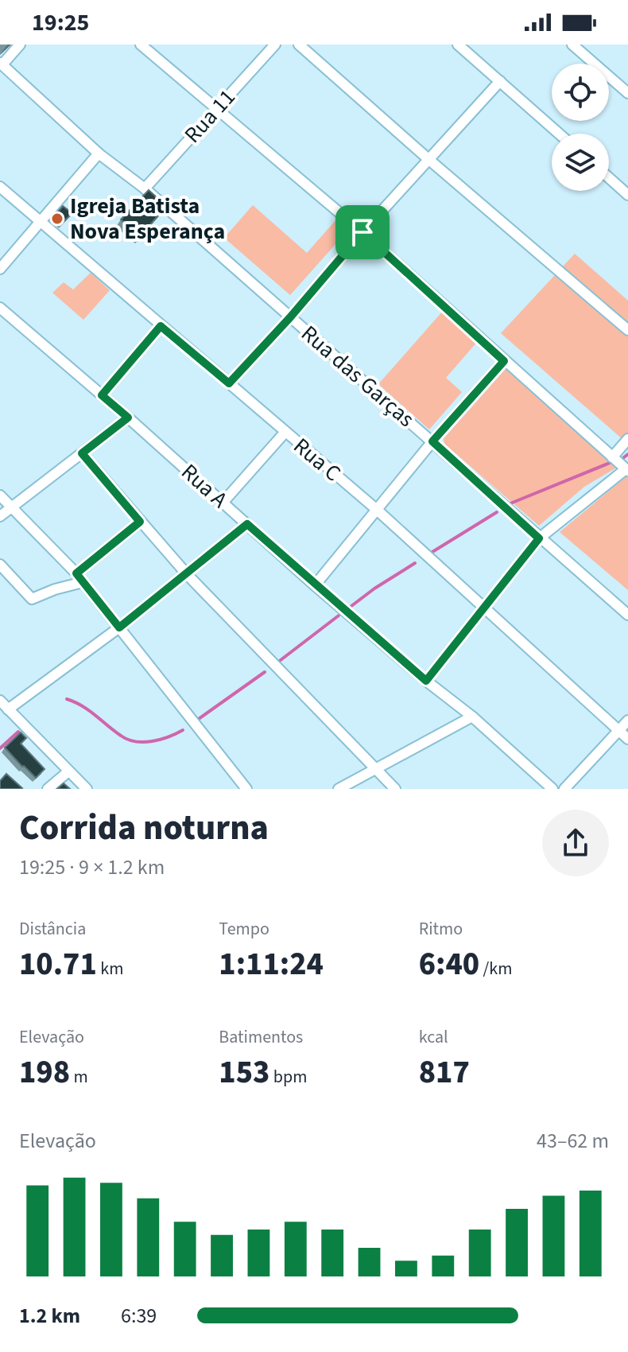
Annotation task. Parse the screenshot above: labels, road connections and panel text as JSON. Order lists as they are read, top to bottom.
{
  "streets": {
    "street": [
      "Rua 11",
      "Rua das Garças",
      "Rua C",
      "Rua A"
    ]
  },
  "crossings": [
    ["Rua 11", "Rua das Garças"]
  ],
  "places": ["Igreja Batista Nova Esperança"],
  "page": {
    "status": "19:25",
    "heading": ["Corrida noturna", "19:25 · 9 × 1.2 km"],
    "stats": [
      ["Distância", "10.71 km"],
      ["Tempo", "1:11:24"],
      ["Ritmo", "6:40 /km"],
      ["Elevação", "198 m"],
      ["Batimentos", "153 bpm"],
      ["kcal", "817"]
    ],
    "chart": ["Elevação", "43–62 m"],
    "list": [
      {
        "name": "1.2 km",
        "note": "6:39"
      }
    ]
  }
}
